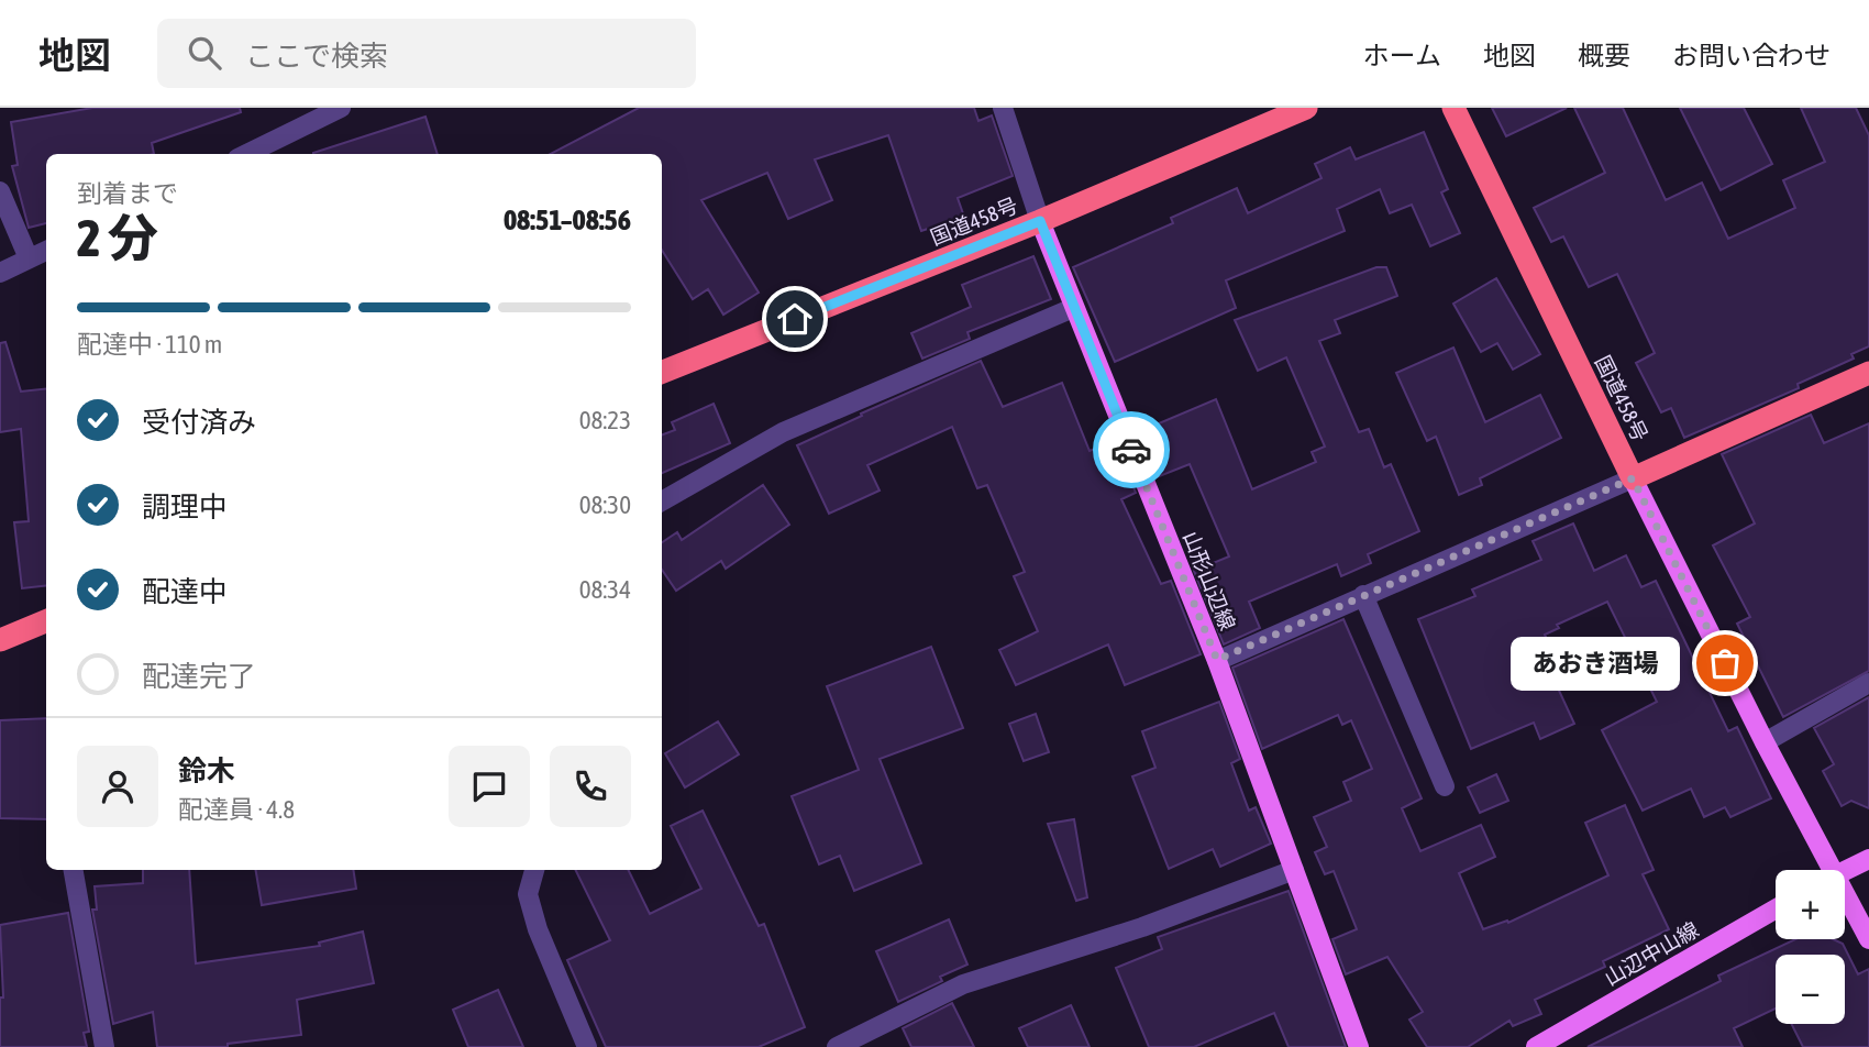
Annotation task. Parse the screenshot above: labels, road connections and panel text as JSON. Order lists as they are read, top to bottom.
{
  "streets": {
    "highway": ["国道458号"],
    "main road": ["山形山辺線", "山辺中山線"]
  },
  "crossings": [
    ["国道458号", "山形山辺線"]
  ],
  "places": ["あおき酒場"],
  "page": {
    "header": "地図",
    "search": "ここで検索",
    "nav": [
      "ホーム",
      "地図",
      "概要",
      "お問い合わせ"
    ],
    "heading": ["2 分", "到着まで", "08:51–08:56"],
    "panel": ["鈴木", "配達員 · 4.8"],
    "bar": "配達中 · 110 m",
    "list": [
      ["受付済み", "08:23"],
      ["調理中", "08:30"],
      ["配達中", "08:34"],
      "配達完了"
    ],
    "bubble": "あおき酒場",
    "map_buttons": ["+", "−"]
  }
}
